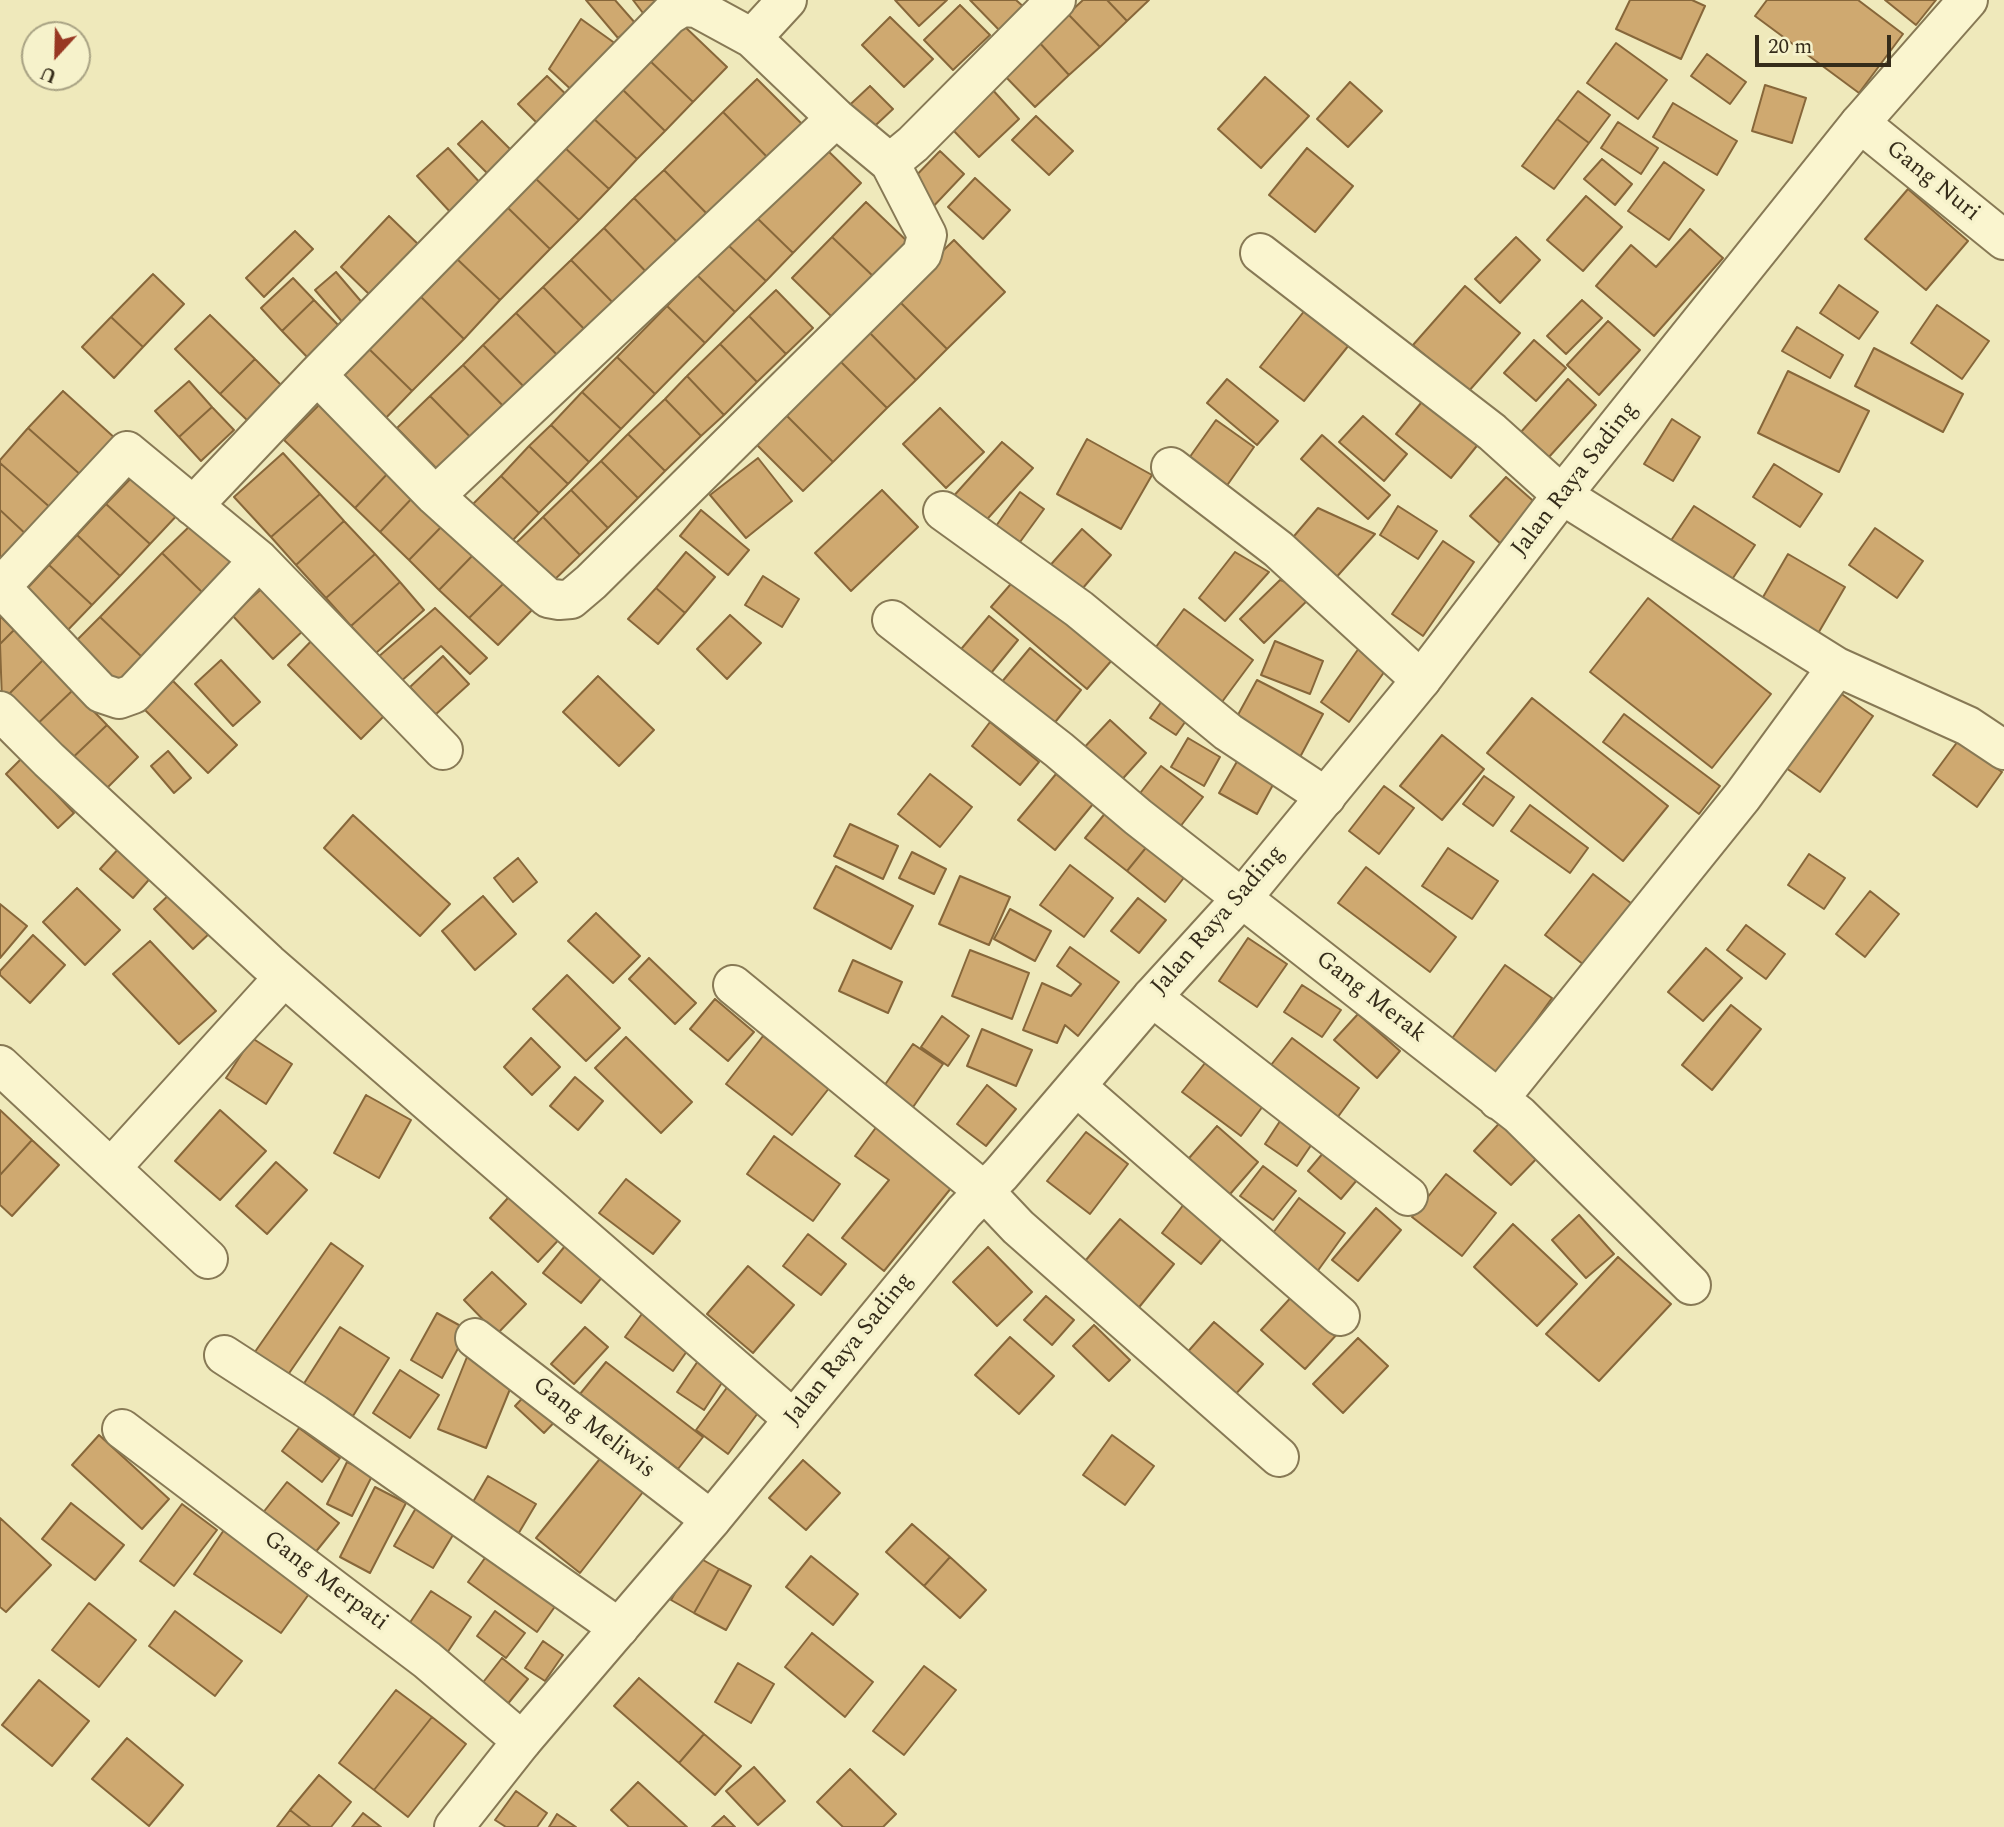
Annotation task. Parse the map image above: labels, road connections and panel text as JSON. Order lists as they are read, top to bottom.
{
  "streets": {
    "street": [
      "Gang Nuri",
      "Jalan Raya Sading",
      "Gang Merak",
      "Gang Meliwis",
      "Gang Merpati"
    ]
  },
  "crossings": [
    ["Gang Nuri", "Jalan Raya Sading"],
    ["Jalan Raya Sading", "Gang Merak"],
    ["Jalan Raya Sading", "Gang Meliwis"],
    ["Jalan Raya Sading", "Gang Merpati"]
  ],
  "scale_bar": "20 m",
  "north": "bottom"
}
